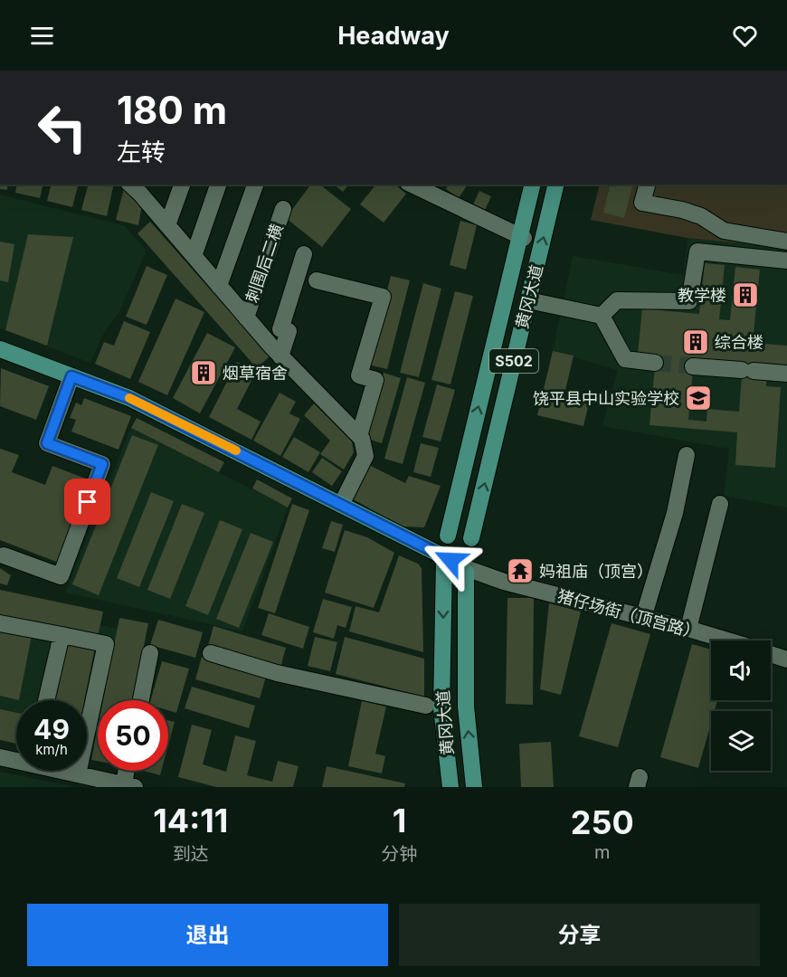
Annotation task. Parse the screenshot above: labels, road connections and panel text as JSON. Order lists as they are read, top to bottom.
{
  "streets": {
    "main road": ["黄冈大道", "S502"],
    "street": ["刺围后二横", "猪仔场街（顶宫路）"]
  },
  "crossings": [
    ["黄冈大道", "猪仔场街（顶宫路）"]
  ],
  "places": {
    "building": ["教学楼", "综合楼", "烟草宿舍"],
    "school or university": ["饶平县中山实验学校"],
    "temple": ["妈祖庙（顶宫）"]
  },
  "page": {
    "header": "Headway",
    "turn": ["180 m", "左转"],
    "speed": "49 km/h",
    "limit": "50",
    "eta": [
      "14:11",
      "到达",
      "1",
      "分钟",
      "250",
      "m"
    ],
    "buttons": ["退出", "分享"]
  }
}
